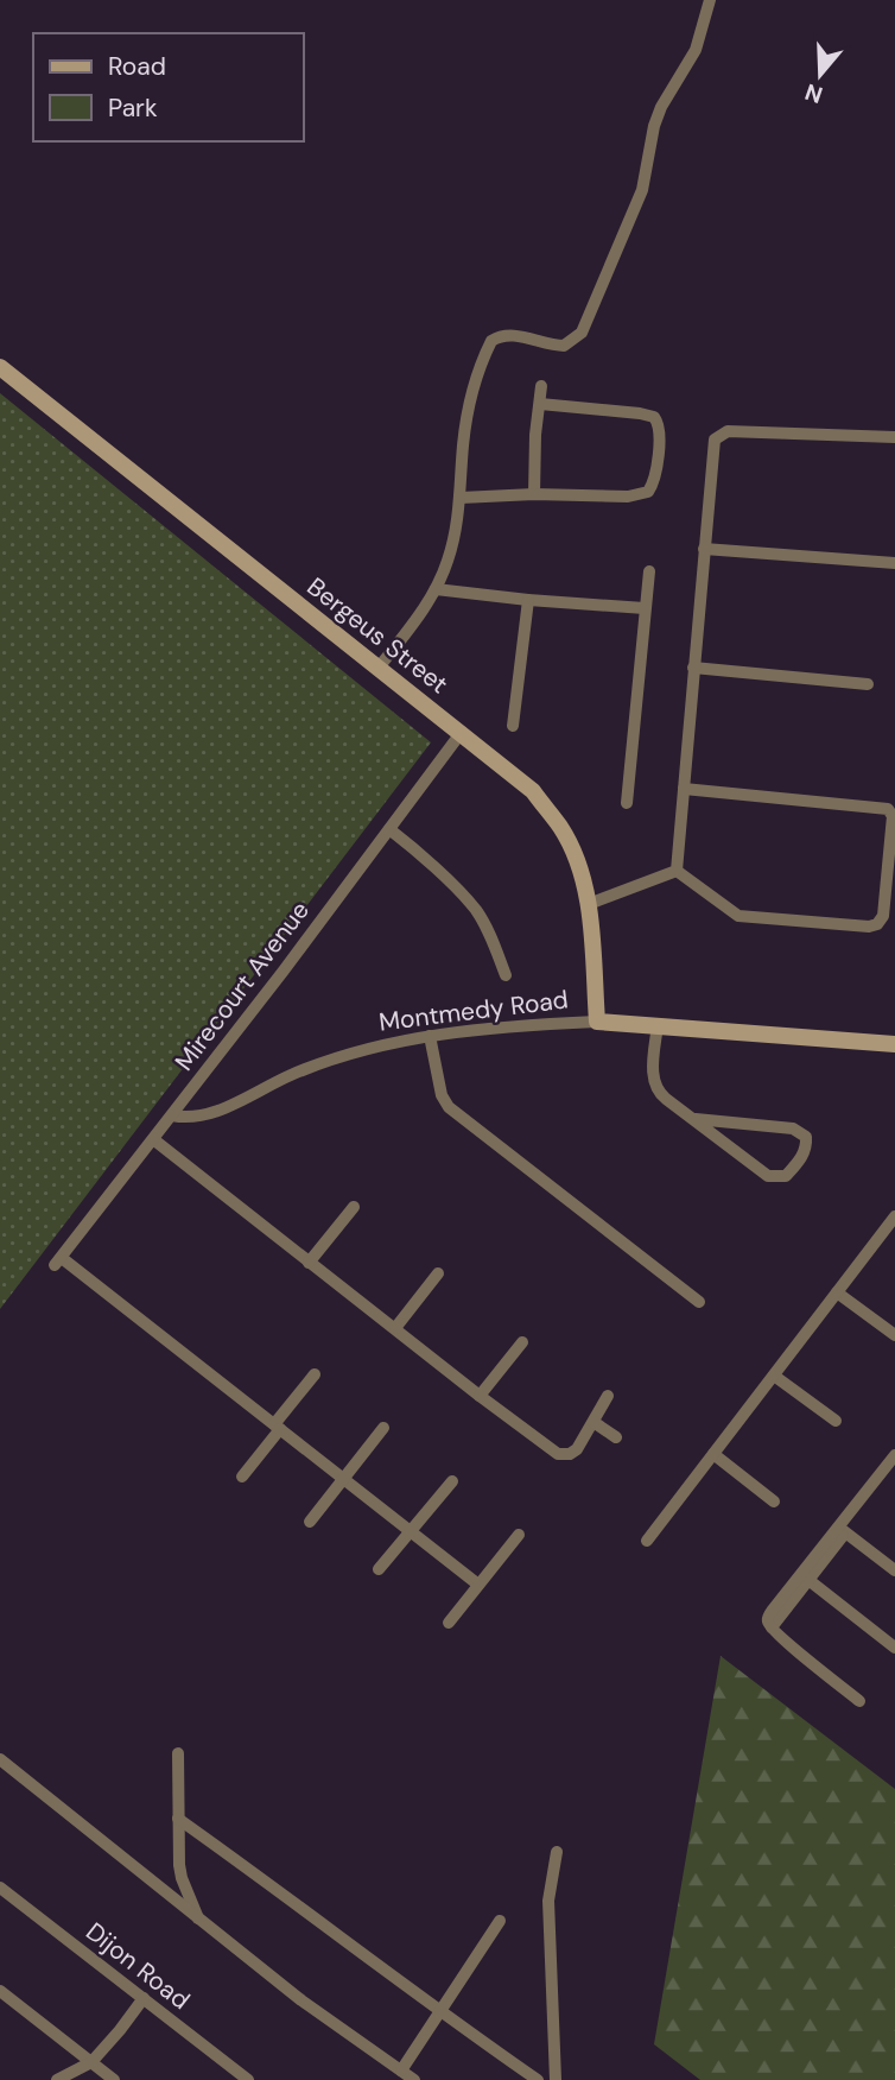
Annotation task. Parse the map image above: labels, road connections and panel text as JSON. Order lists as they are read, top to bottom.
{
  "streets": {
    "street": [
      "Bergeus Street",
      "Mirecourt Avenue",
      "Montmedy Road",
      "Dijon Road"
    ]
  },
  "crossings": [
    ["Bergeus Street", "Mirecourt Avenue"],
    ["Bergeus Street", "Montmedy Road"],
    ["Mirecourt Avenue", "Montmedy Road"]
  ],
  "legend": ["Road", "Park"],
  "north": "bottom"
}
